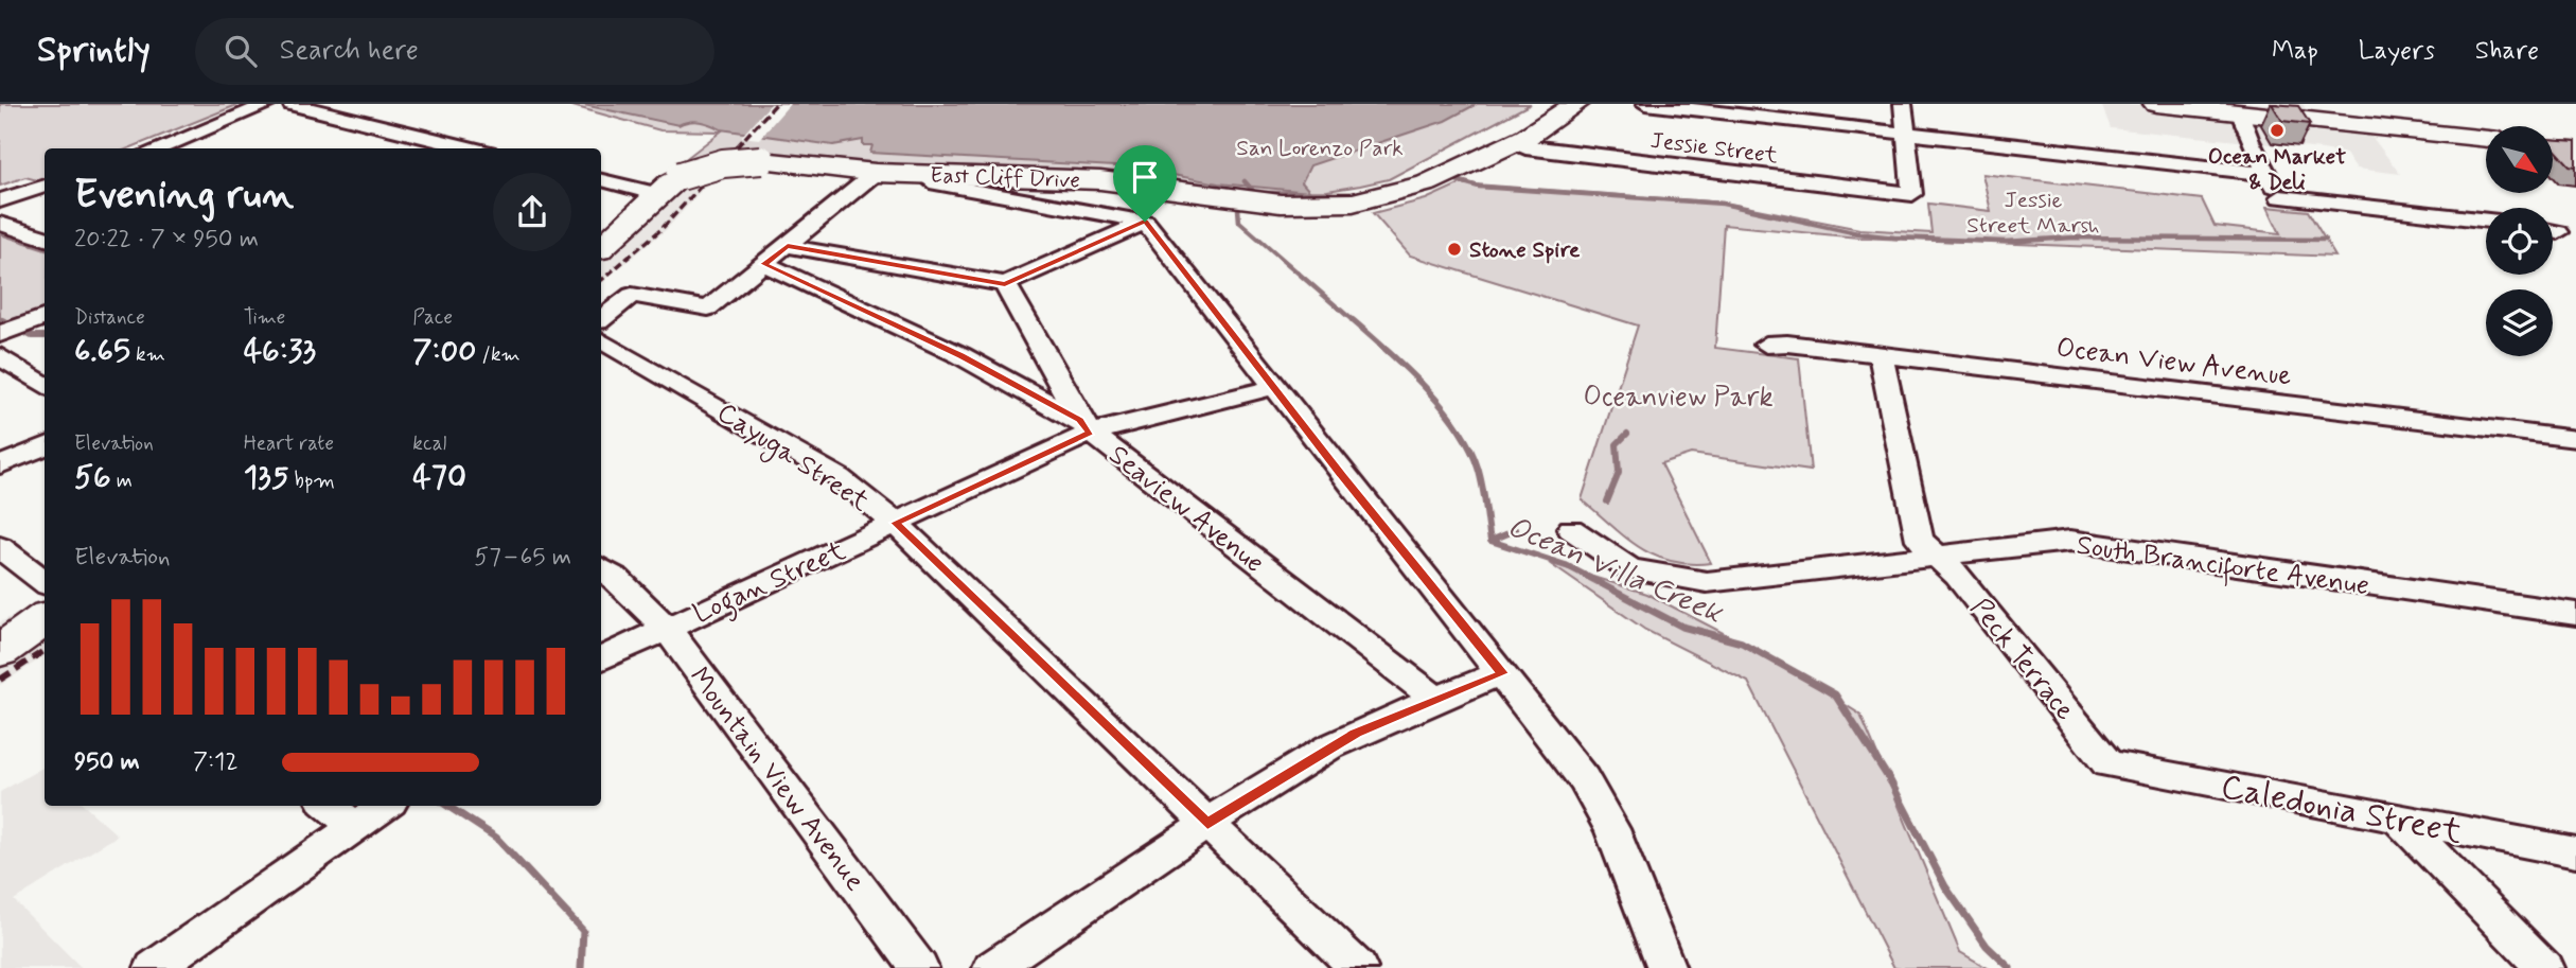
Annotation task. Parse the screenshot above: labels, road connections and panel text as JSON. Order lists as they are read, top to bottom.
{
  "streets": {
    "main road": ["East Cliff Drive"],
    "street": [
      "Jessie Street",
      "Ocean View Avenue",
      "Cayuga Street",
      "Seaview Avenue",
      "South Branciforte Avenue",
      "Logan Street",
      "Peck Terrace",
      "Mountain View Avenue",
      "Caledonia Street"
    ]
  },
  "crossings": [
    ["Jessie Street", "East Cliff Drive"],
    ["Ocean View Avenue", "Peck Terrace"],
    ["Cayuga Street", "Logan Street"],
    ["Seaview Avenue", "Logan Street"],
    ["South Branciforte Avenue", "Peck Terrace"],
    ["Logan Street", "Mountain View Avenue"],
    ["Peck Terrace", "Caledonia Street"]
  ],
  "water": ["Ocean Villa Creek"],
  "parks": ["San Lorenzo Park", "Jessie Street Marsh", "Oceanview Park"],
  "places": ["Ocean Market & Deli", "Stone Spire"],
  "north": "bottom right",
  "page": {
    "header": "Sprintly",
    "search": "Search here",
    "nav": ["Map", "Layers", "Share"],
    "heading": ["Evening run", "20:22 · 7 × 950 m"],
    "stats": [
      ["Distance", "6.65 km"],
      ["Time", "46:33"],
      ["Pace", "7:00 /km"],
      ["Elevation", "56 m"],
      ["Heart rate", "135 bpm"],
      ["kcal", "470"]
    ],
    "chart": ["Elevation", "57–65 m"],
    "list": [
      {
        "name": "950 m",
        "note": "7:12"
      }
    ]
  }
}
